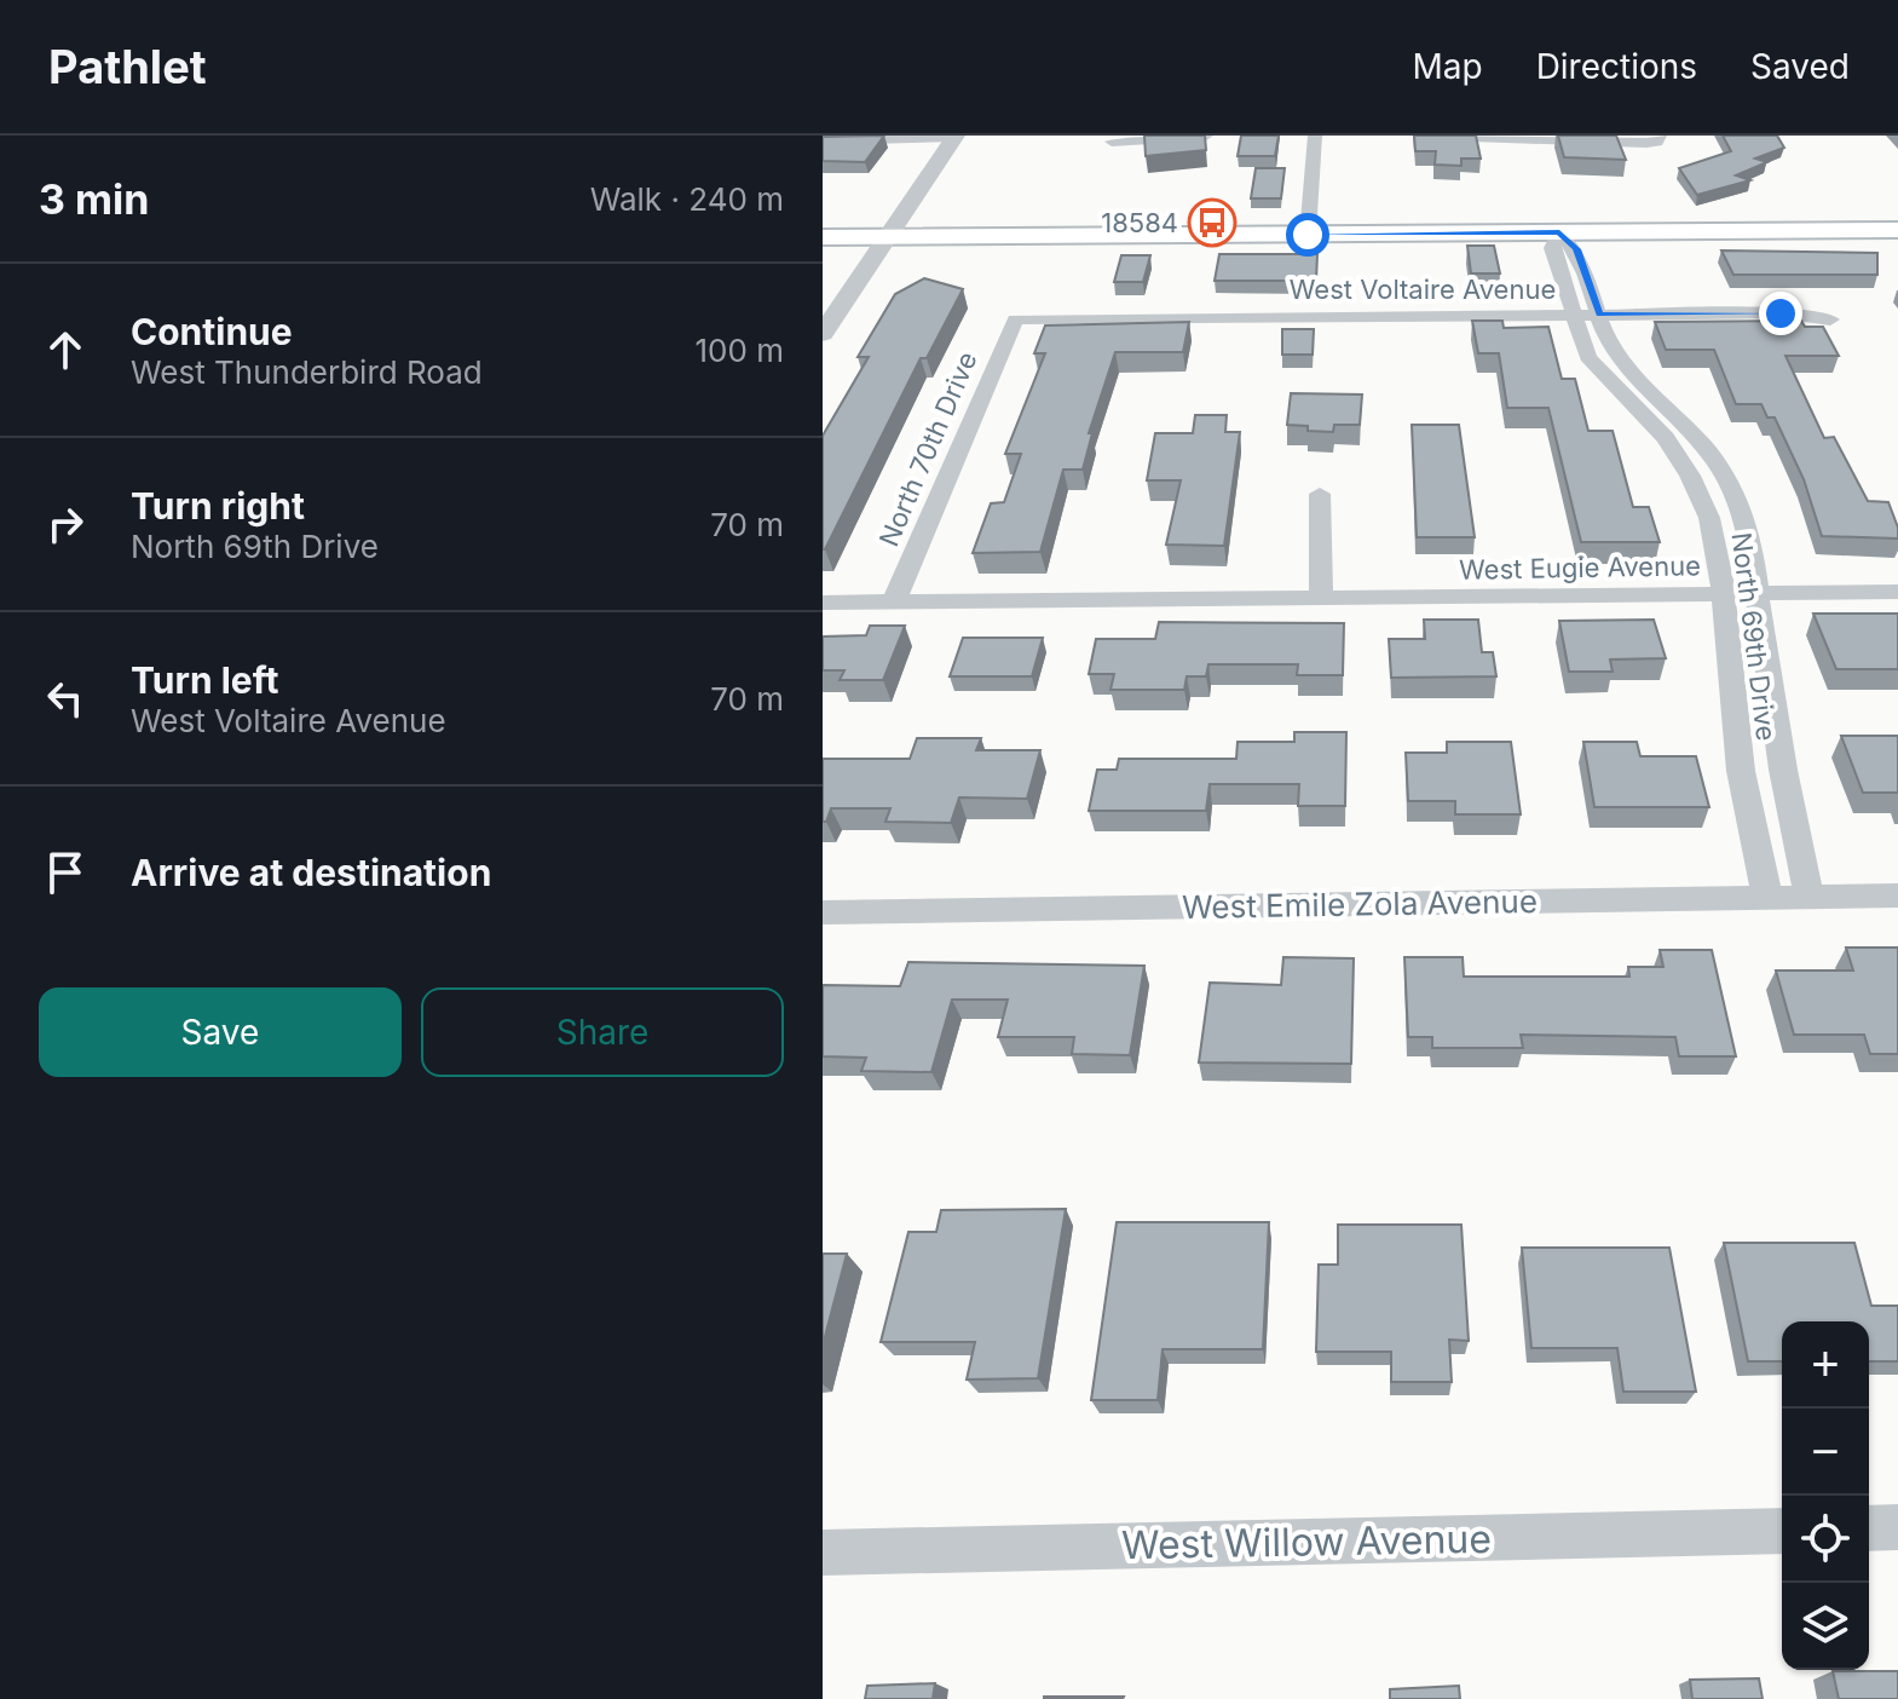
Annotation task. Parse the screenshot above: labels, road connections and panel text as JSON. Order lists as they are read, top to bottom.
{
  "streets": {
    "street": [
      "West Voltaire Avenue",
      "North 70th Drive",
      "West Eugie Avenue",
      "North 69th Drive",
      "West Emile Zola Avenue",
      "West Willow Avenue"
    ]
  },
  "crossings": [
    ["West Voltaire Avenue", "North 70th Drive"],
    ["West Voltaire Avenue", "North 69th Drive"],
    ["North 70th Drive", "West Eugie Avenue"],
    ["West Eugie Avenue", "North 69th Drive"],
    ["North 69th Drive", "West Emile Zola Avenue"]
  ],
  "places": {
    "bus stop": ["18584"]
  },
  "page": {
    "header": "Pathlet",
    "nav": ["Map", "Directions", "Saved"],
    "heading": ["3 min", "Walk · 240 m"],
    "list": [
      ["Continue", "West Thunderbird Road", "100 m"],
      ["Turn right", "North 69th Drive", "70 m"],
      ["Turn left", "West Voltaire Avenue", "70 m"],
      "Arrive at destination"
    ],
    "buttons": ["Save", "Share"],
    "map_buttons": ["+", "−"]
  }
}
